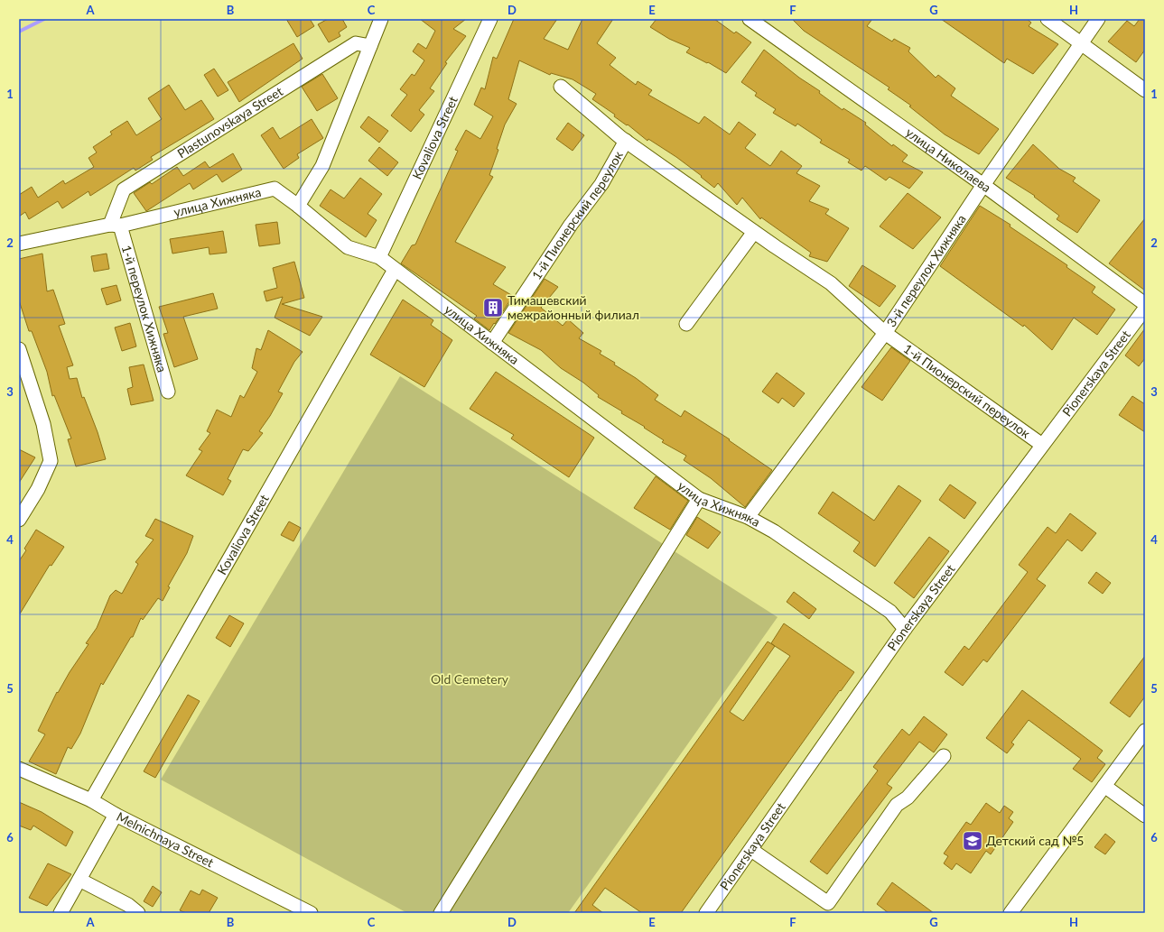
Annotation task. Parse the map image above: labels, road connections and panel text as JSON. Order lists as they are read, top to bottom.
{
  "streets": {
    "street": [
      "Plastunovskaya Street",
      "Kovaliova Street",
      "улица Николаева",
      "улица Хижняка",
      "1-й Пионерский переулок",
      "3-й переулок Хижняка",
      "1-й переулок Хижняка",
      "Pionerskaya Street",
      "Melnichnaya Street"
    ]
  },
  "crossings": [
    ["Plastunovskaya Street", "улица Хижняка"],
    ["Plastunovskaya Street", "1-й переулок Хижняка"],
    ["Kovaliova Street", "улица Хижняка"],
    ["Kovaliova Street", "Melnichnaya Street"],
    ["улица Николаева", "3-й переулок Хижняка"],
    ["улица Хижняка", "1-й Пионерский переулок"],
    ["улица Хижняка", "3-й переулок Хижняка"],
    ["улица Хижняка", "1-й переулок Хижняка"],
    ["улица Хижняка", "Pionerskaya Street"],
    ["1-й Пионерский переулок", "3-й переулок Хижняка"],
    ["1-й Пионерский переулок", "Pionerskaya Street"]
  ],
  "parks": ["Old Cemetery"],
  "places": {
    "building": ["Тимашевский межрайонный филиал"],
    "school or university": ["Детский сад №5"]
  },
  "grid": {
    "columns": [
      "A",
      "B",
      "C",
      "D",
      "E",
      "F",
      "G",
      "H"
    ],
    "rows": [
      "1",
      "2",
      "3",
      "4",
      "5",
      "6"
    ]
  }
}
